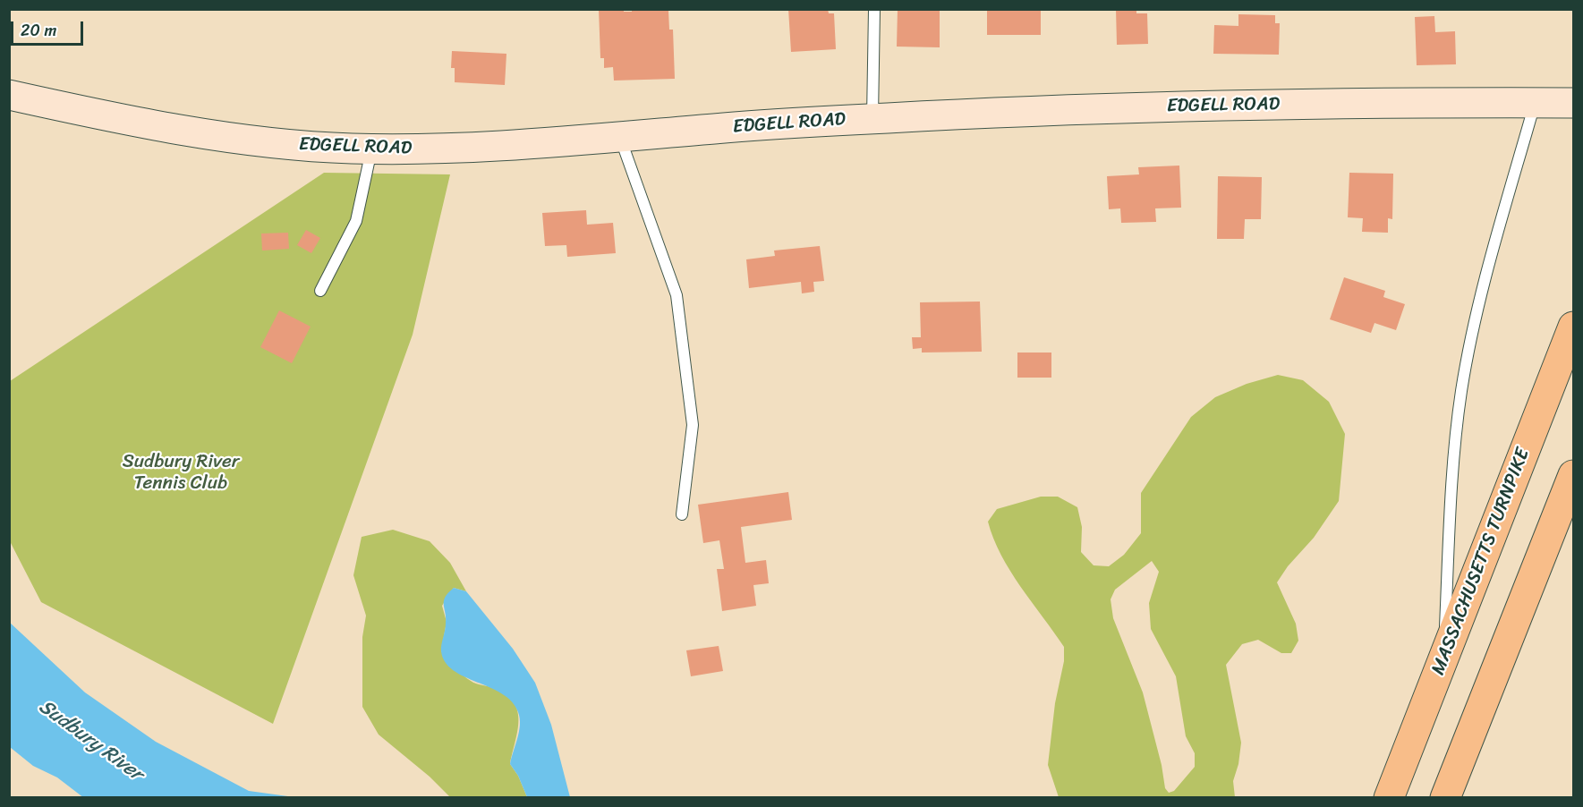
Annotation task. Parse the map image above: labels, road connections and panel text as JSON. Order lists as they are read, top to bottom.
{
  "streets": {
    "highway": ["MASSACHUSETTS TURNPIKE"],
    "main road": ["EDGELL ROAD"]
  },
  "water": ["Sudbury River"],
  "parks": ["Sudbury River Tennis Club"],
  "scale_bar": "20 m"
}
